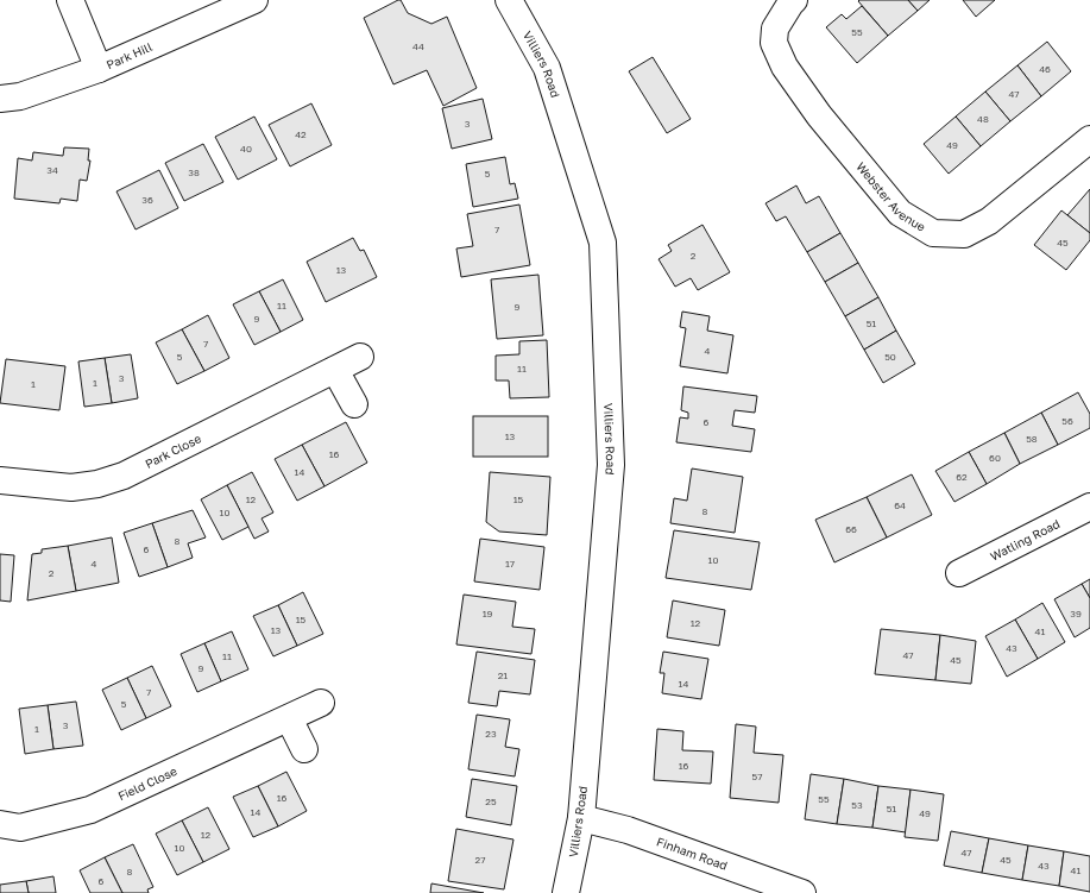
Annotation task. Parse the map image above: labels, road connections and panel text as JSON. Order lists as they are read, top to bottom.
{
  "streets": {
    "street": [
      "Park Hill",
      "Villiers Road",
      "Webster Avenue",
      "Park Close",
      "Watling Road",
      "Field Close",
      "Finham Road"
    ]
  },
  "crossings": [
    ["Villiers Road", "Finham Road"]
  ],
  "house_numbers": [
    "55",
    "44",
    "46",
    "47",
    "48",
    "3",
    "42",
    "49",
    "40",
    "34",
    "38",
    "5",
    "36",
    "7",
    "45",
    "2",
    "13",
    "11",
    "9",
    "9",
    "51",
    "7",
    "4",
    "5",
    "50",
    "11",
    "3",
    "1",
    "1",
    "56",
    "6",
    "13",
    "58",
    "16",
    "60",
    "14",
    "62",
    "12",
    "15",
    "64",
    "8",
    "10",
    "66",
    "8",
    "6",
    "10",
    "4",
    "17",
    "2",
    "19",
    "39",
    "15",
    "12",
    "13",
    "41",
    "43",
    "47",
    "11",
    "45",
    "9",
    "21",
    "14",
    "7",
    "5",
    "3",
    "1",
    "23",
    "16",
    "57",
    "16",
    "55",
    "25",
    "53",
    "51",
    "14",
    "49",
    "12",
    "10",
    "47",
    "27",
    "45",
    "43",
    "41",
    "8",
    "6"
  ]
}
